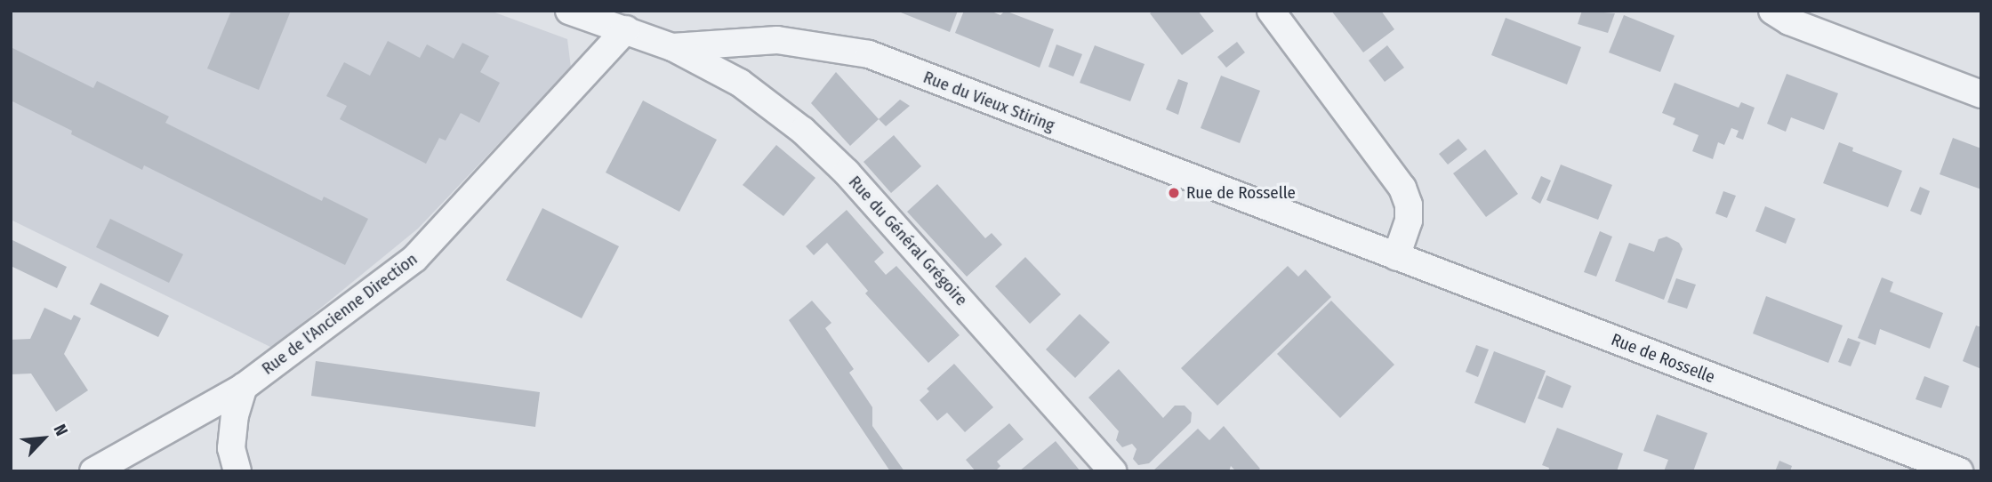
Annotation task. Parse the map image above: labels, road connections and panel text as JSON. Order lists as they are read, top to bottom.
{
  "streets": {
    "street": [
      "Rue du Vieux Stiring",
      "Rue du Général Grégoire",
      "Rue de l'Ancienne Direction",
      "Rue de Rosselle"
    ]
  },
  "crossings": [
    ["Rue du Vieux Stiring", "Rue du Général Grégoire"],
    ["Rue du Vieux Stiring", "Rue de l'Ancienne Direction"],
    ["Rue du Vieux Stiring", "Rue de Rosselle"]
  ],
  "places": ["Rue de Rosselle"],
  "north": "top right"
}
